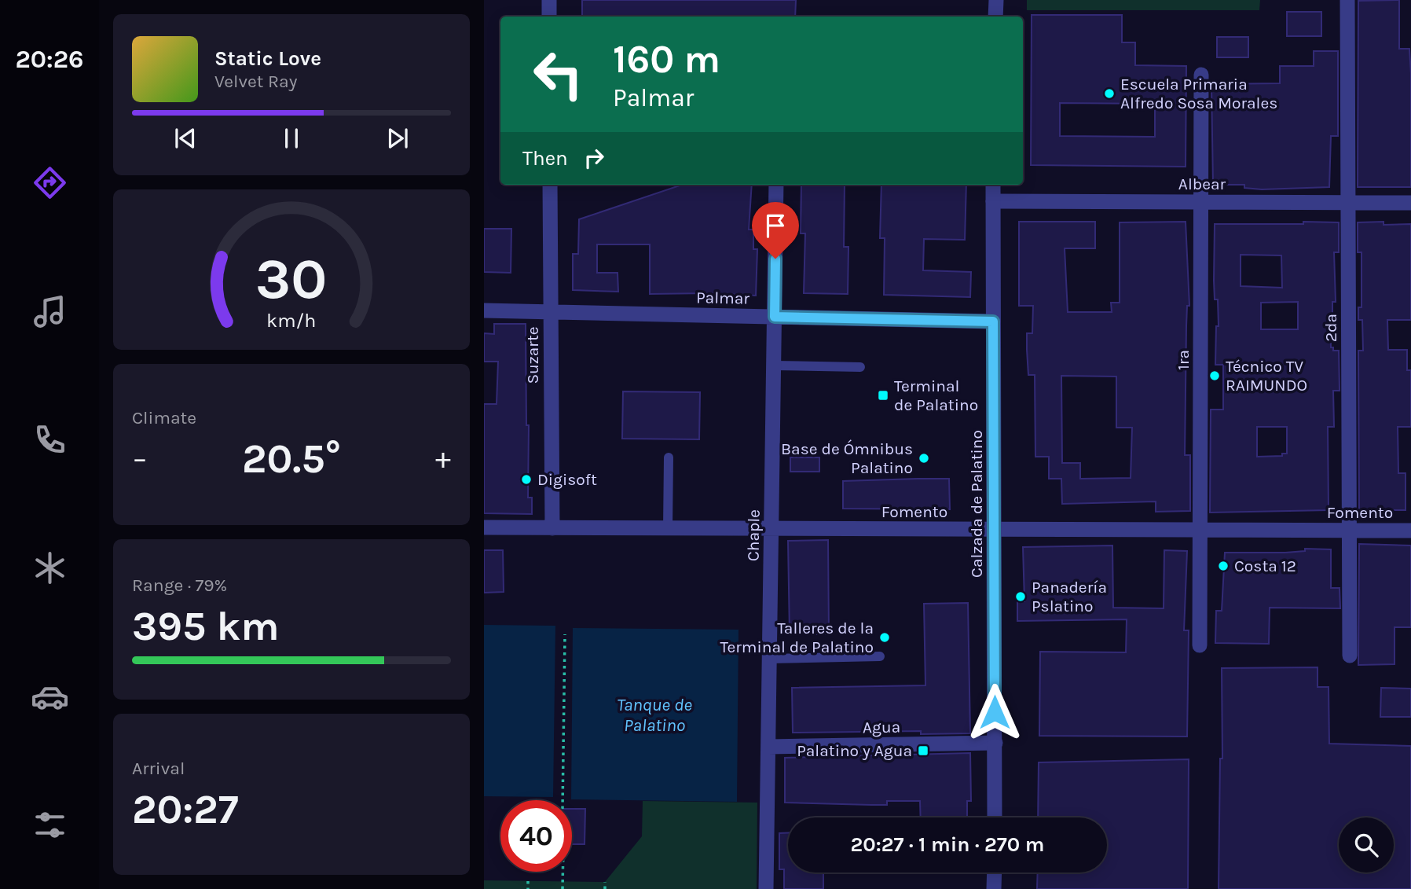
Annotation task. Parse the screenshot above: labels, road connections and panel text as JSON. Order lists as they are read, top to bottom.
{
  "streets": {
    "street": [
      "Albear",
      "Palmar",
      "2da",
      "Suzarte",
      "1ra",
      "Calzada de Palatino",
      "Fomento",
      "Chaple",
      "Agua"
    ]
  },
  "crossings": [
    ["Albear", "2da"],
    ["Albear", "1ra"],
    ["Albear", "Calzada de Palatino"],
    ["Palmar", "Suzarte"],
    ["Palmar", "Calzada de Palatino"],
    ["Palmar", "Chaple"],
    ["2da", "Fomento"],
    ["Suzarte", "Fomento"],
    ["1ra", "Fomento"],
    ["Calzada de Palatino", "Fomento"],
    ["Calzada de Palatino", "Agua"],
    ["Fomento", "Chaple"],
    ["Chaple", "Agua"]
  ],
  "water": ["Tanque de Palatino"],
  "places": {
    "other": [
      "Escuela Primaria Alfredo Sosa Morales",
      "Técnico TV RAIMUNDO",
      "Base de Ómnibus Palatino",
      "Digisoft",
      "Costa 12",
      "Panadería Pslatino",
      "Talleres de la Terminal de Palatino"
    ],
    "transit": ["Terminal de Palatino", "Palatino y Agua"]
  },
  "page": {
    "tabs": "20:26",
    "turn": ["160 m", "Palmar"],
    "song": ["Static Love", "Velvet Ray"],
    "then": "Then",
    "tile": [
      "Climate",
      ["Range · 79%", "395 km"],
      ["Arrival", "20:27"]
    ],
    "heat": ["−", "20.5°", "+"],
    "limit": "40",
    "trip": "20:27 · 1 min · 270 m",
    "gauge": ["30", "km/h"]
  }
}
